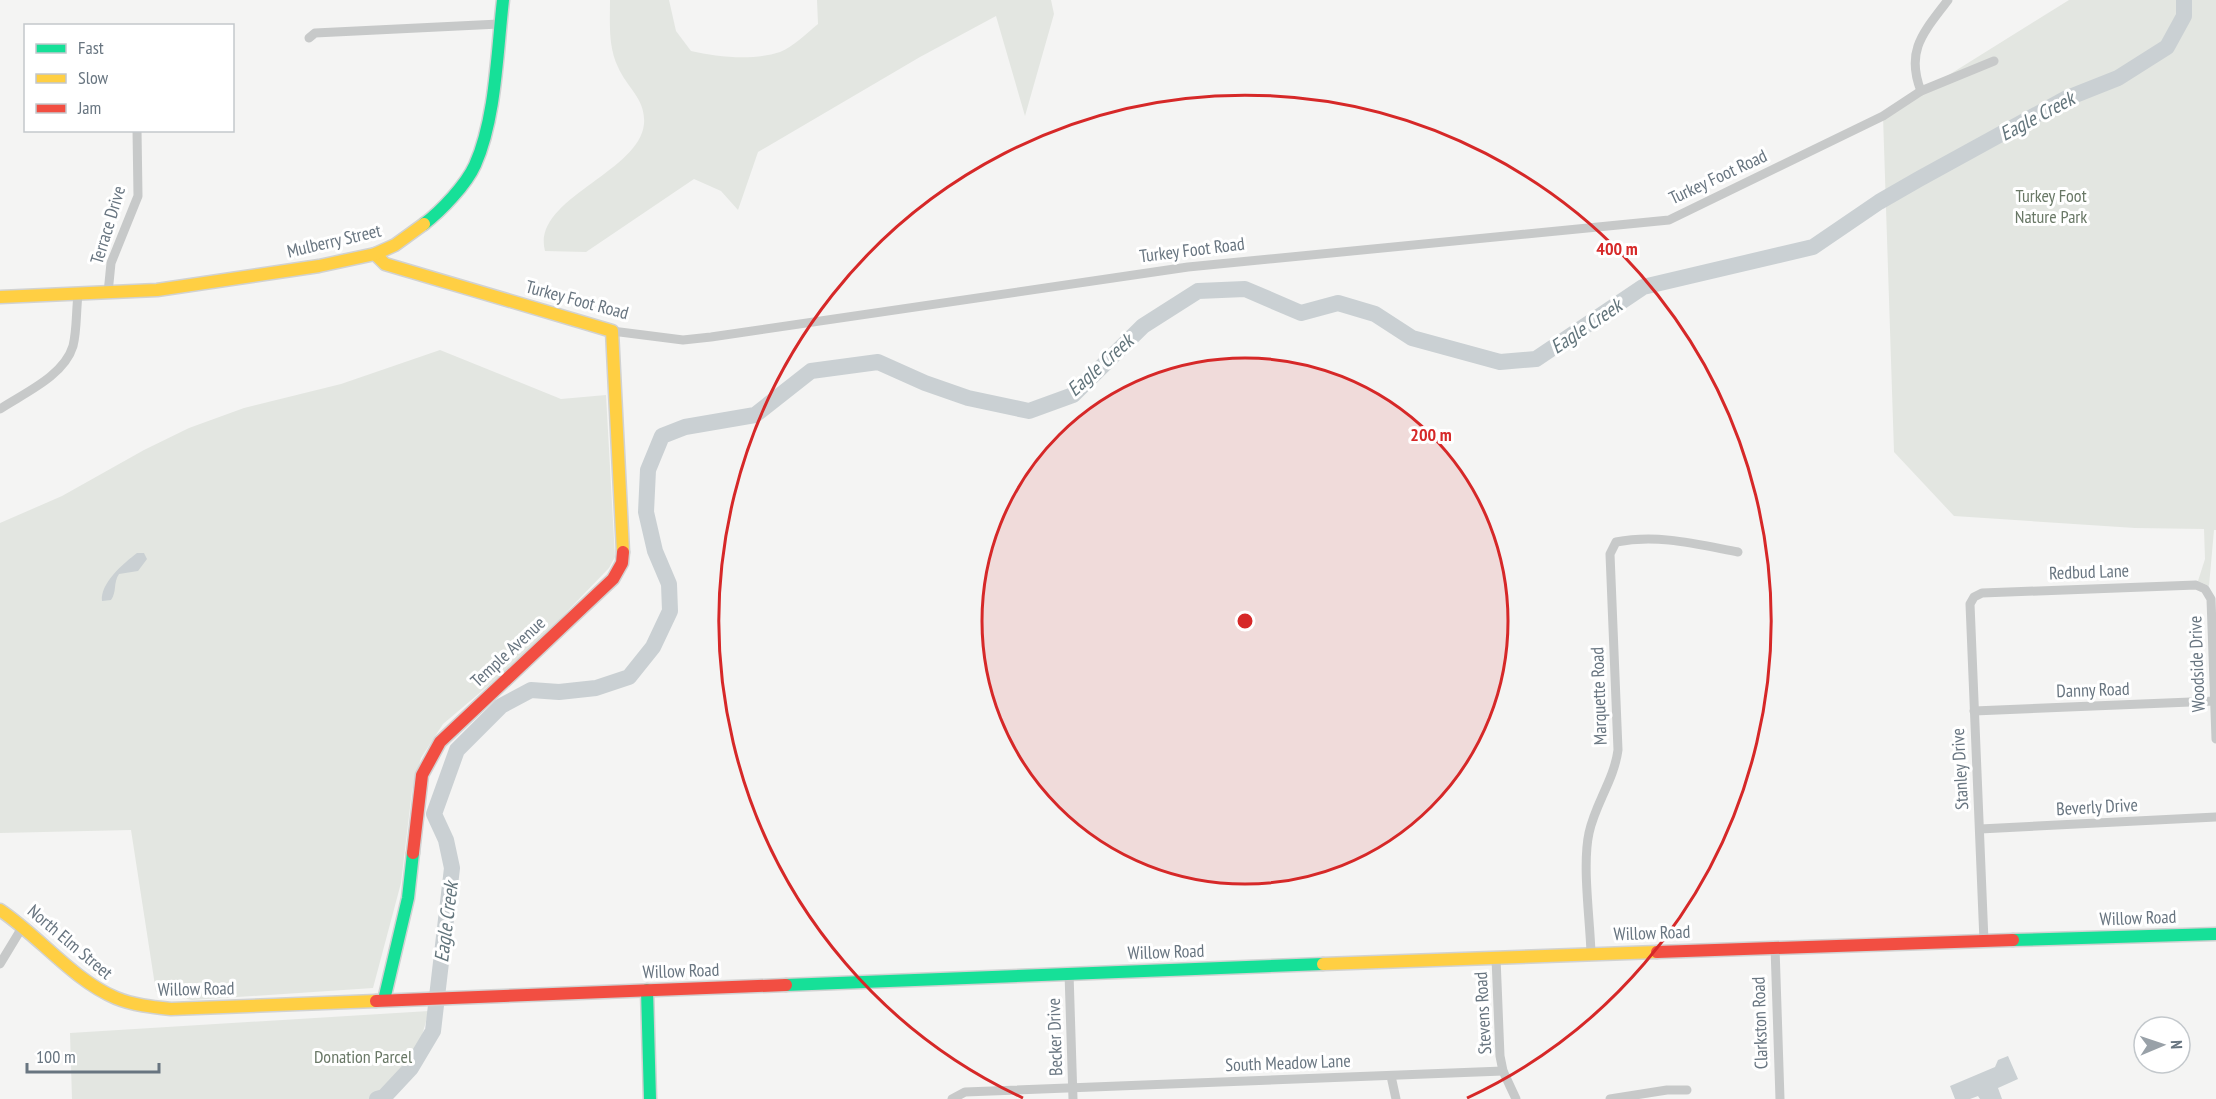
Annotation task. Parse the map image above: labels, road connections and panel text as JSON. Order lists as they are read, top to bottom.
{
  "streets": {
    "street": [
      "Turkey Foot Road",
      "Terrace Drive",
      "Mulberry Street",
      "Redbud Lane",
      "Temple Avenue",
      "Woodside Drive",
      "Danny Road",
      "Marquette Road",
      "Stanley Drive",
      "Beverly Drive",
      "Willow Road",
      "North Elm Street",
      "Stevens Road",
      "Clarkston Road",
      "Becker Drive",
      "South Meadow Lane"
    ]
  },
  "crossings": [
    ["Turkey Foot Road", "Mulberry Street"],
    ["Turkey Foot Road", "Temple Avenue"],
    ["Terrace Drive", "Mulberry Street"],
    ["Redbud Lane", "Woodside Drive"],
    ["Redbud Lane", "Stanley Drive"],
    ["Temple Avenue", "Willow Road"],
    ["Woodside Drive", "Danny Road"],
    ["Danny Road", "Stanley Drive"],
    ["Marquette Road", "Willow Road"],
    ["Stanley Drive", "Beverly Drive"],
    ["Stanley Drive", "Willow Road"],
    ["Willow Road", "North Elm Street"],
    ["Willow Road", "Stevens Road"],
    ["Willow Road", "Clarkston Road"],
    ["Willow Road", "Becker Drive"],
    ["Stevens Road", "South Meadow Lane"],
    ["Becker Drive", "South Meadow Lane"]
  ],
  "water": ["Eagle Creek"],
  "parks": ["Turkey Foot Nature Park", "Donation Parcel"],
  "legend": ["Fast", "Slow", "Jam"],
  "scale_bar": "100 m",
  "north": "right",
  "rings": ["400 m", "200 m"]
}
